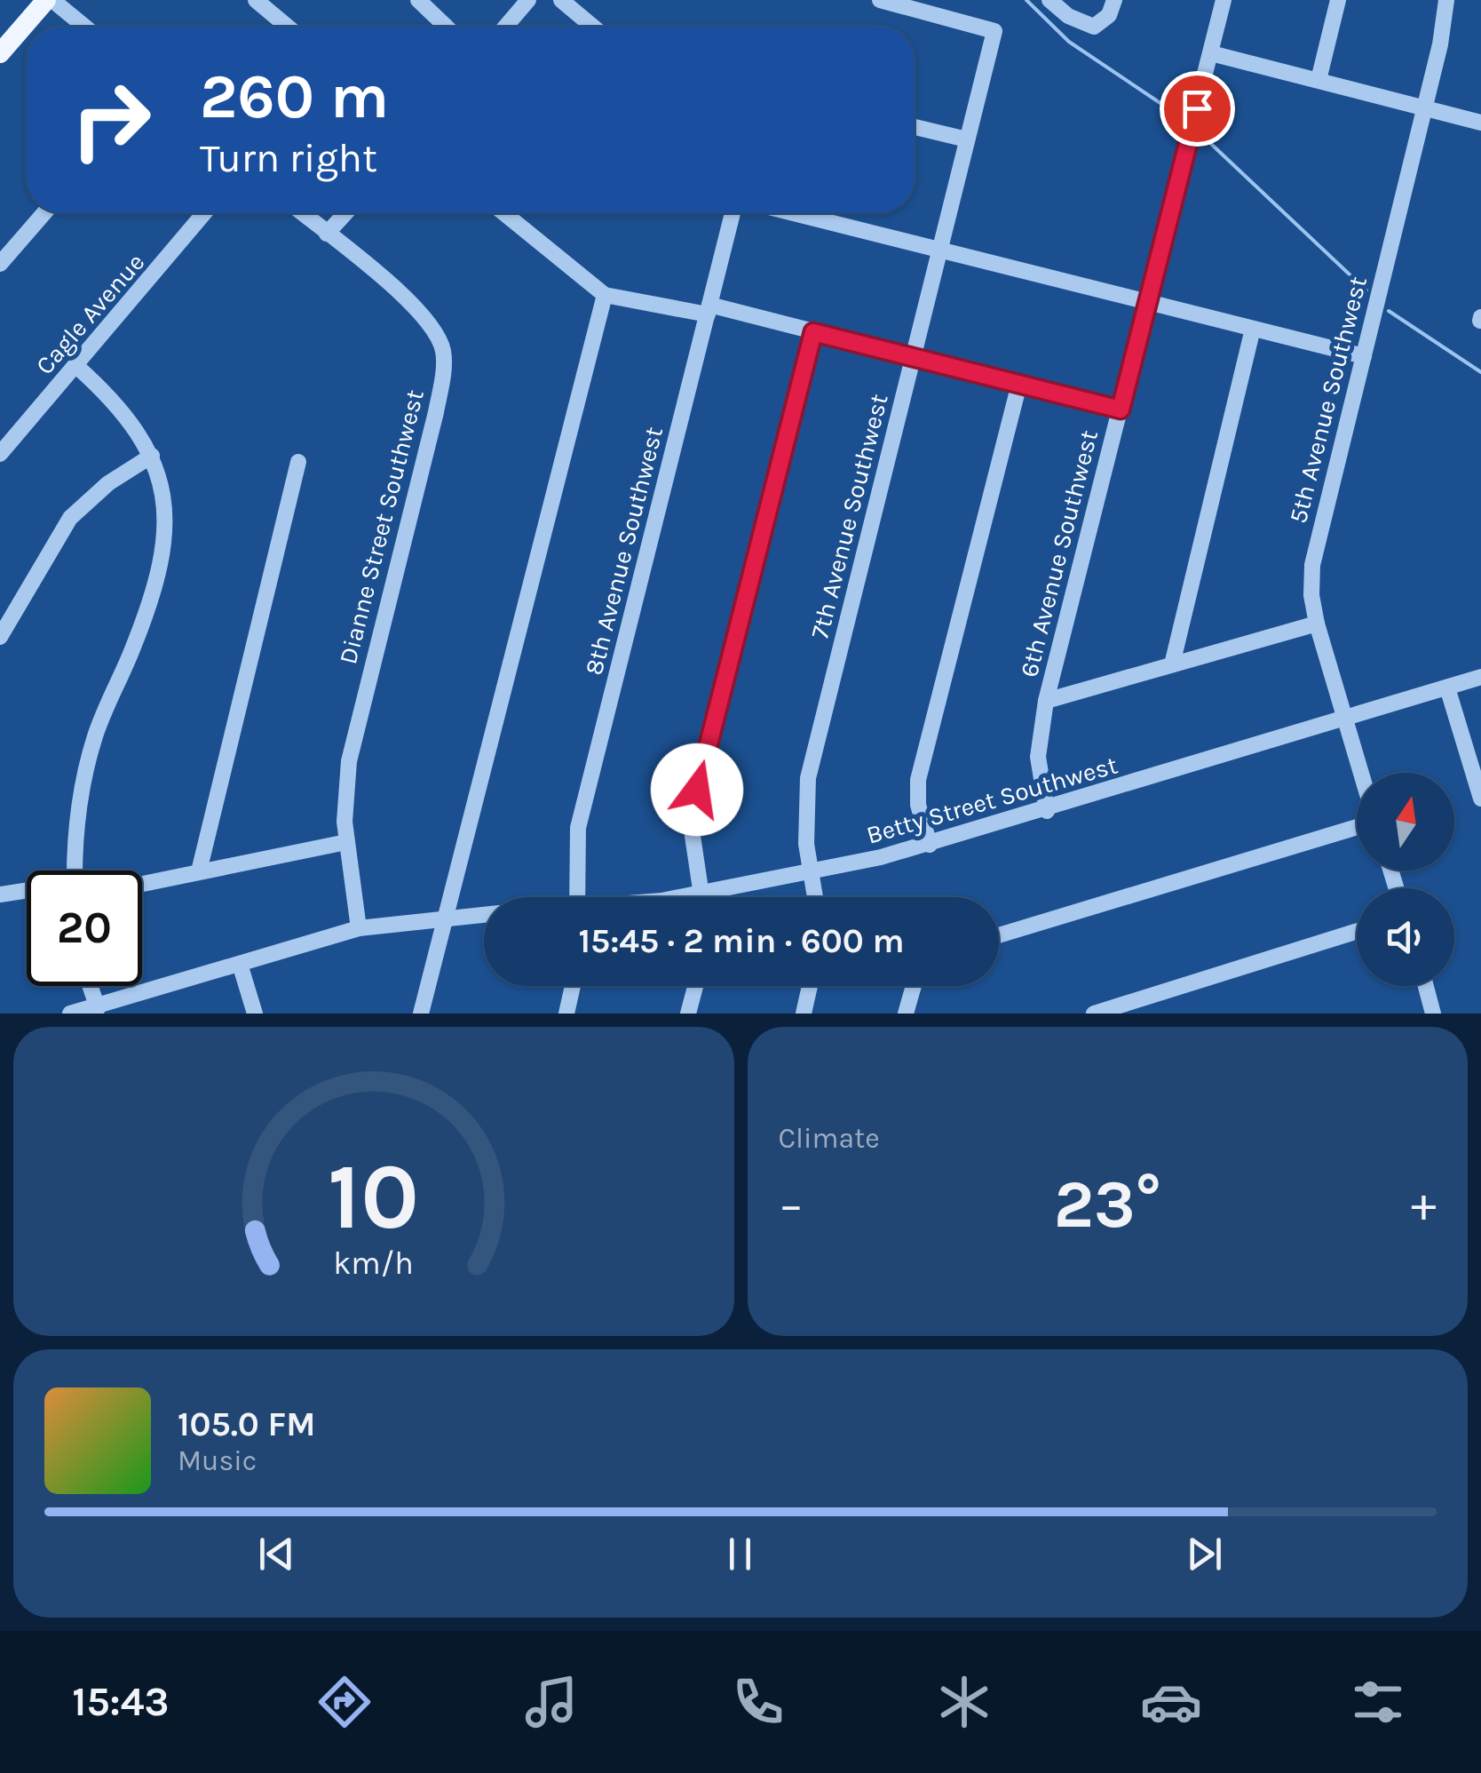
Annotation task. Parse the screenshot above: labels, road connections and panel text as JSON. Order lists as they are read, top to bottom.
{
  "streets": {
    "street": [
      "Cagle Avenue",
      "5th Avenue Southwest",
      "7th Avenue Southwest",
      "Dianne Street Southwest",
      "8th Avenue Southwest",
      "6th Avenue Southwest",
      "Betty Street Southwest"
    ]
  },
  "crossings": [
    ["5th Avenue Southwest", "Betty Street Southwest"],
    ["7th Avenue Southwest", "Betty Street Southwest"],
    ["Dianne Street Southwest", "Betty Street Southwest"],
    ["6th Avenue Southwest", "Betty Street Southwest"]
  ],
  "north": "top",
  "page": {
    "turn": ["260 m", "Turn right"],
    "limit": "20",
    "trip": "15:45 · 2 min · 600 m",
    "tile": "Climate",
    "heat": ["−", "23°", "+"],
    "song": ["105.0 FM", "Music"],
    "tabs": "15:43",
    "gauge": ["10", "km/h"]
  }
}
